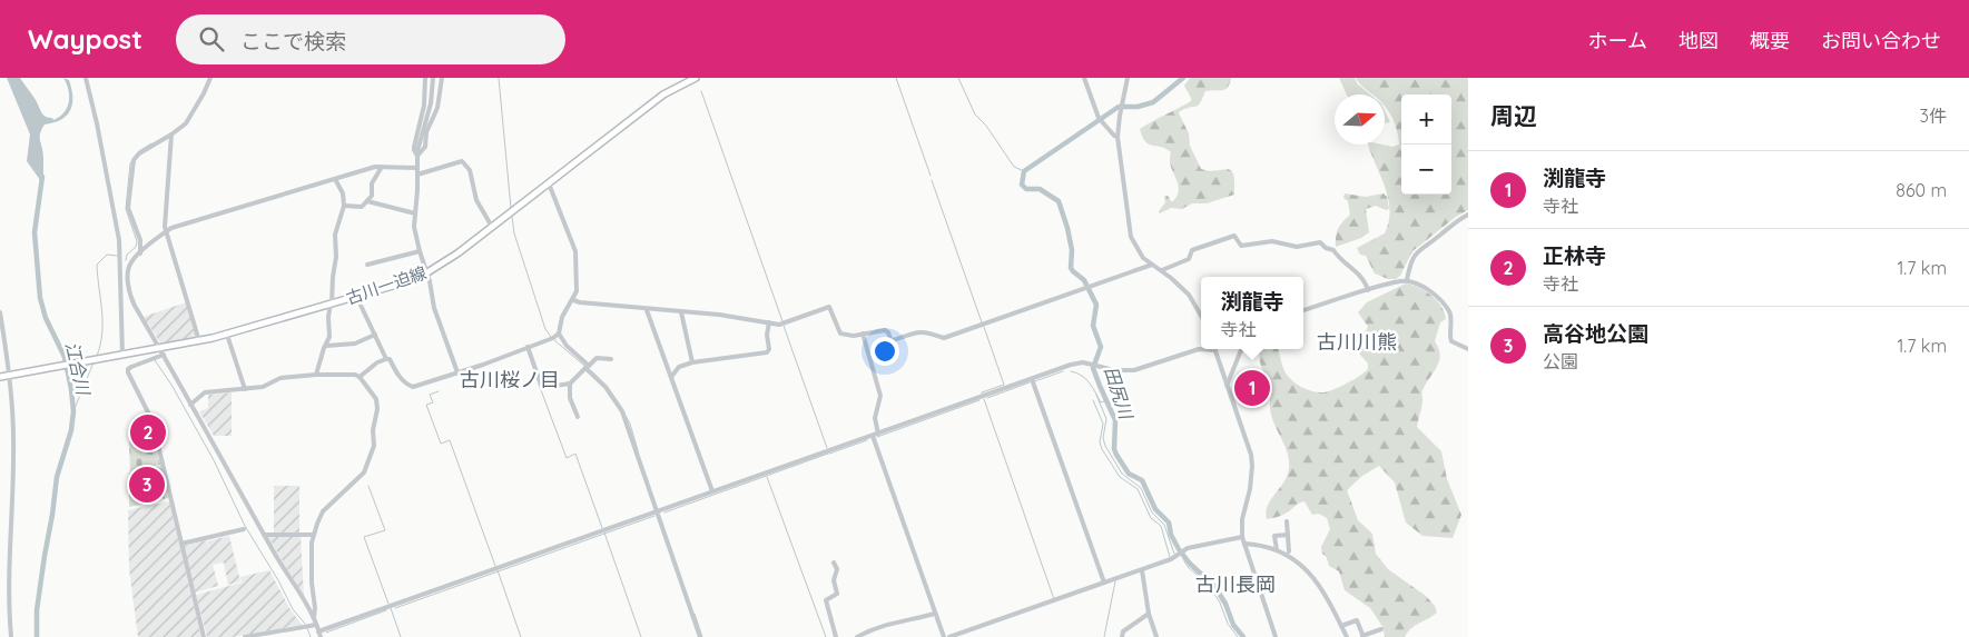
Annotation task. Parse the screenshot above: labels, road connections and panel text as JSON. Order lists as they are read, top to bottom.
{
  "streets": {
    "main road": ["古川一迫線"]
  },
  "districts": ["古川川熊", "古川桜ノ目", "古川長岡"],
  "water": ["江合川", "田尻川"],
  "north": "right",
  "page": {
    "header": "Waypost",
    "search": "ここで検索",
    "nav": [
      "ホーム",
      "地図",
      "概要",
      "お問い合わせ"
    ],
    "heading": ["周辺", "3件"],
    "map_buttons": ["+", "−"],
    "list": [
      {
        "mark": "1",
        "name": "渕龍寺",
        "note": "寺社",
        "value": "860 m"
      },
      {
        "mark": "2",
        "name": "正林寺",
        "note": "寺社",
        "value": "1.7 km"
      },
      {
        "mark": "3",
        "name": "高谷地公園",
        "note": "公園",
        "value": "1.7 km"
      }
    ],
    "popup": ["渕龍寺", "寺社"],
    "pins": ["1", "2", "3"]
  }
}
